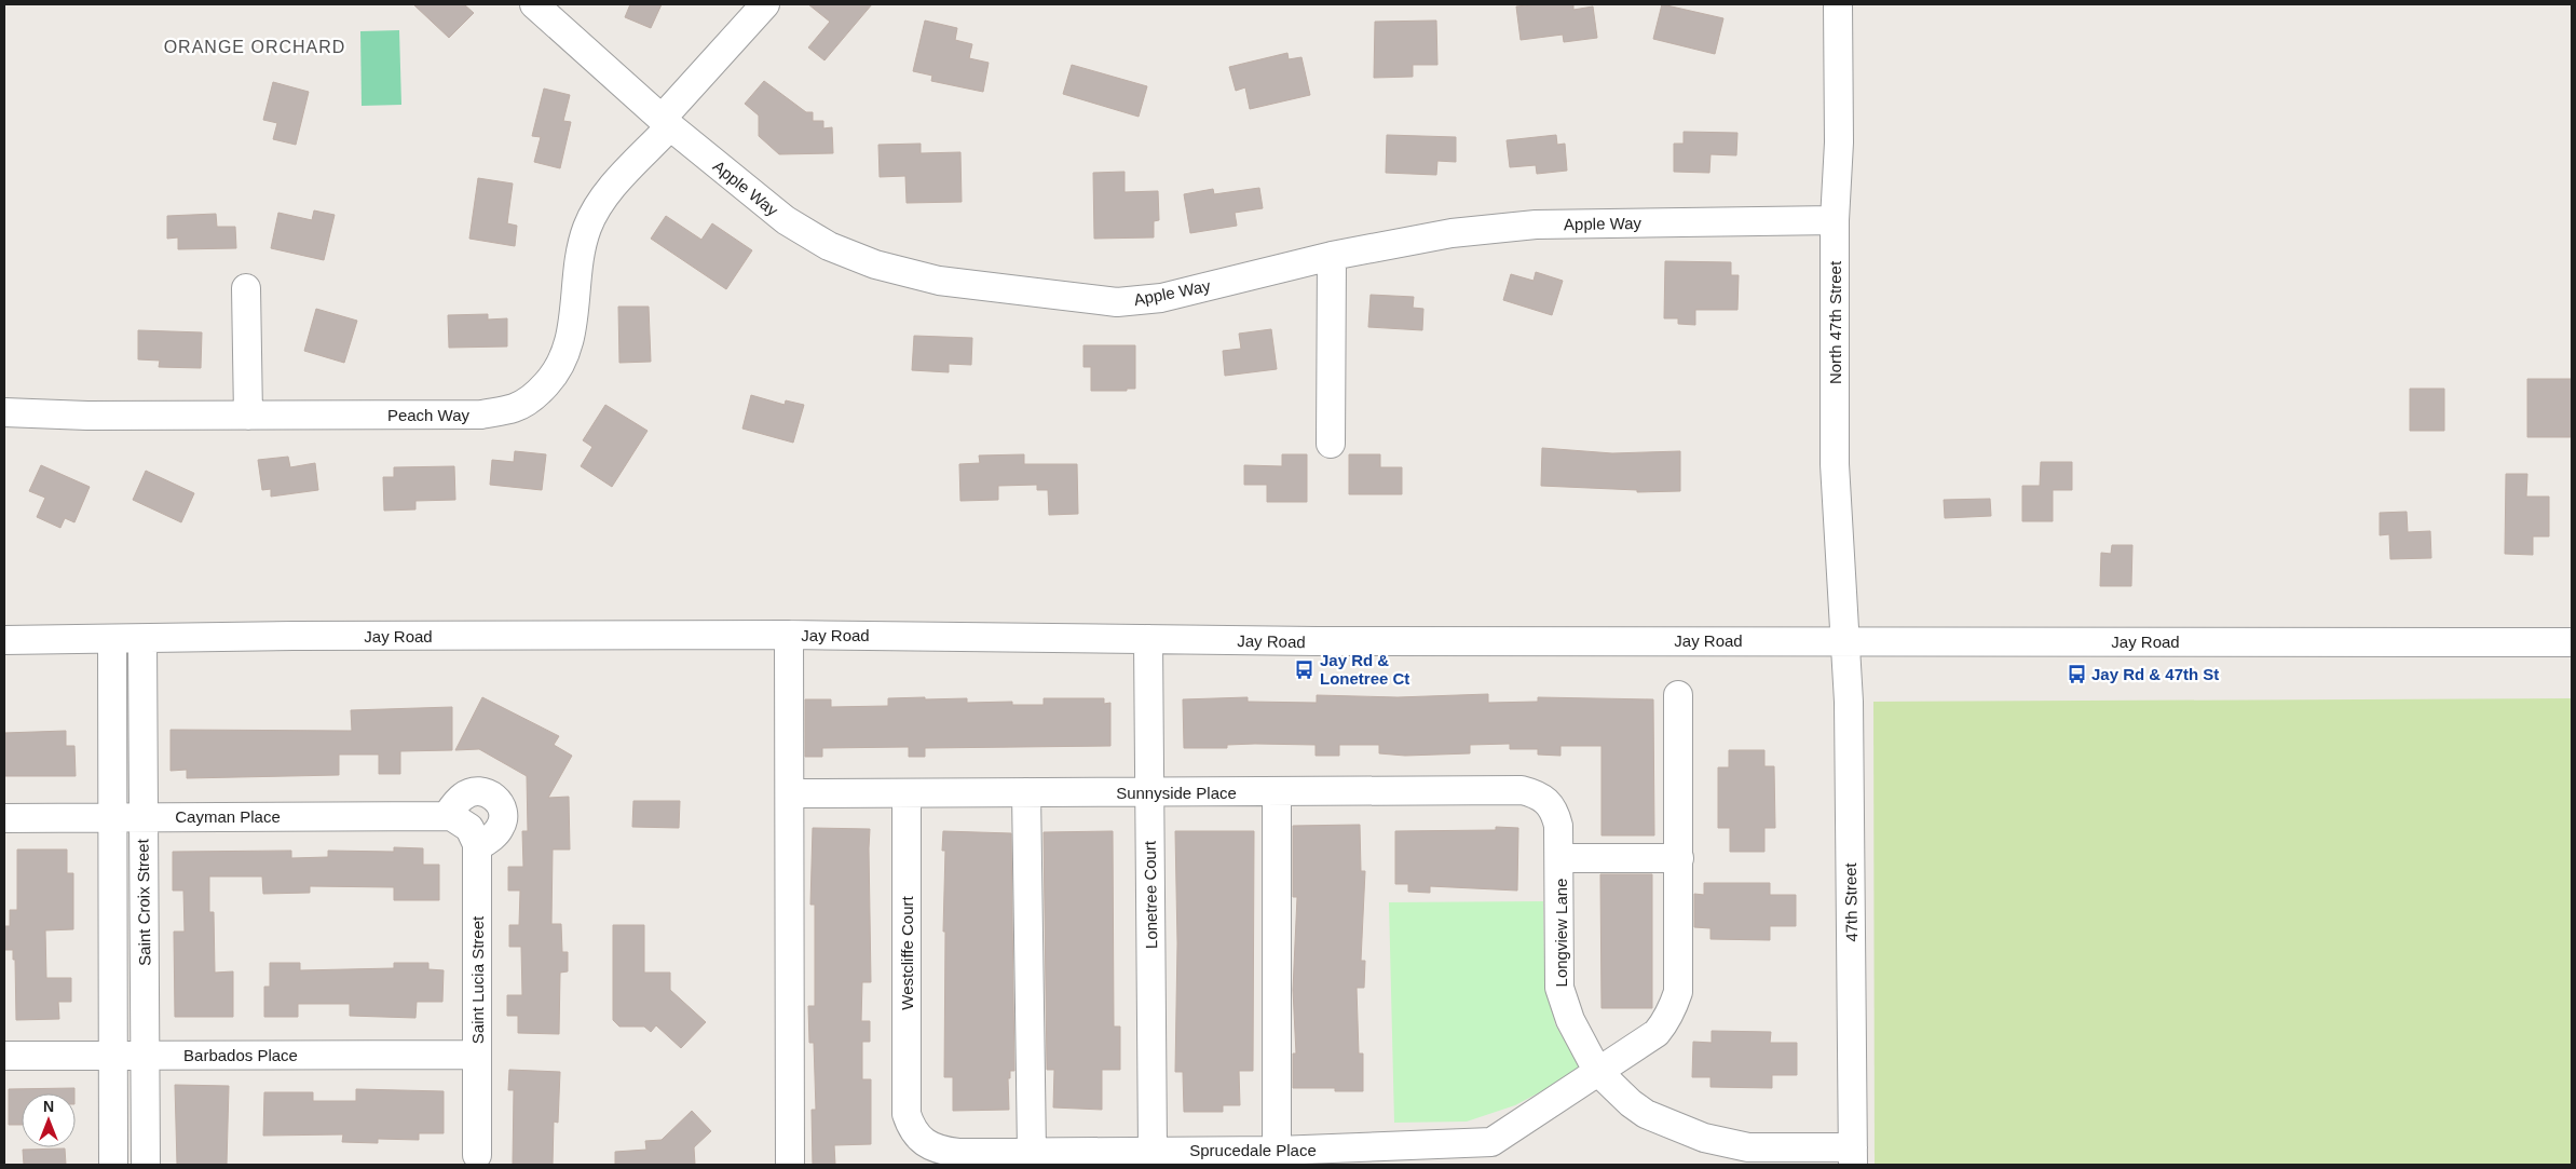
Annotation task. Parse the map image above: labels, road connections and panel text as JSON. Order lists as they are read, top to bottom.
{
  "streets": {
    "street": [
      "Apple Way",
      "North 47th Street",
      "Peach Way",
      "Jay Road",
      "Sunnyside Place",
      "Cayman Place",
      "Lonetree Court",
      "Saint Croix Street",
      "47th Street",
      "Longview Lane",
      "Westcliffe Court",
      "Saint Lucia Street",
      "Barbados Place",
      "Sprucedale Place"
    ]
  },
  "crossings": [
    ["Apple Way", "North 47th Street"],
    ["Apple Way", "Peach Way"],
    ["North 47th Street", "Jay Road"],
    ["North 47th Street", "47th Street"],
    ["Jay Road", "Lonetree Court"],
    ["Jay Road", "Saint Croix Street"],
    ["Jay Road", "47th Street"],
    ["Sunnyside Place", "Lonetree Court"],
    ["Sunnyside Place", "Longview Lane"],
    ["Sunnyside Place", "Westcliffe Court"],
    ["Cayman Place", "Saint Croix Street"],
    ["Cayman Place", "Saint Lucia Street"],
    ["Lonetree Court", "Sprucedale Place"],
    ["Saint Croix Street", "Barbados Place"],
    ["47th Street", "Longview Lane"],
    ["Longview Lane", "Sprucedale Place"],
    ["Westcliffe Court", "Sprucedale Place"],
    ["Saint Lucia Street", "Barbados Place"]
  ],
  "districts": ["ORANGE ORCHARD"],
  "places": {
    "bus stop": ["Jay Rd & Lonetree Ct", "Jay Rd & 47th St"]
  },
  "north": "top"
}
